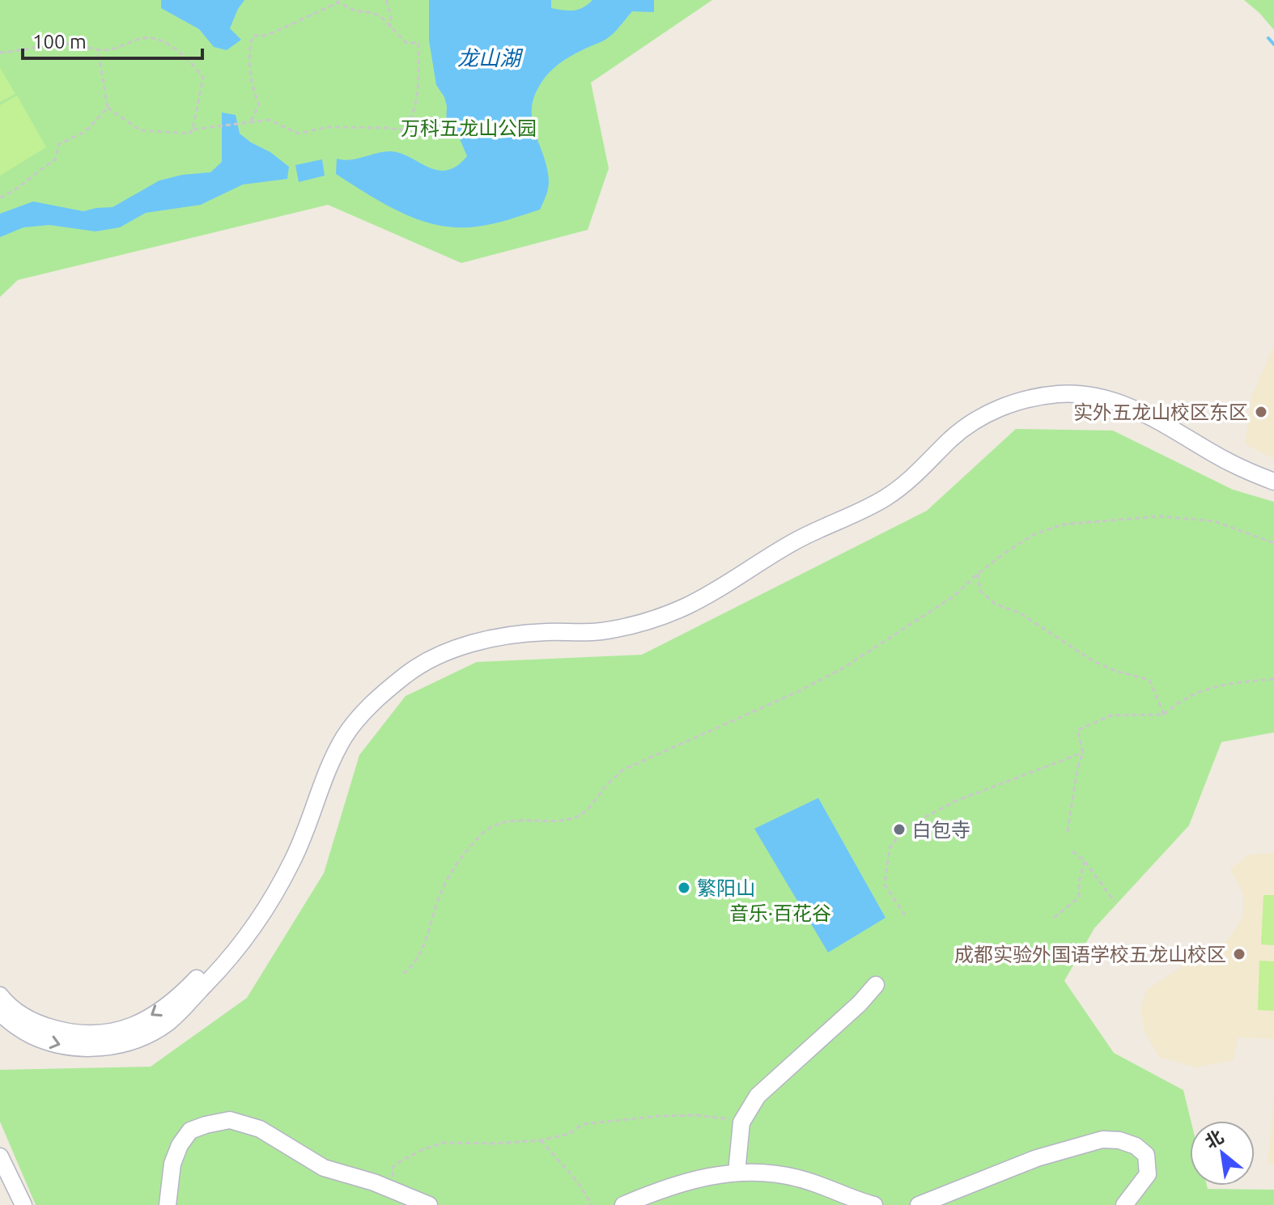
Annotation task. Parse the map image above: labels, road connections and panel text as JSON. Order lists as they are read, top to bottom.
{
  "water": ["龙山湖"],
  "parks": ["万科五龙山公园", "音乐·百花谷"],
  "places": [
    "实外五龙山校区东区",
    "白包寺",
    "繁阳山",
    "成都实验外国语学校五龙山校区"
  ],
  "scale_bar": "100 m",
  "north": "top left"
}
